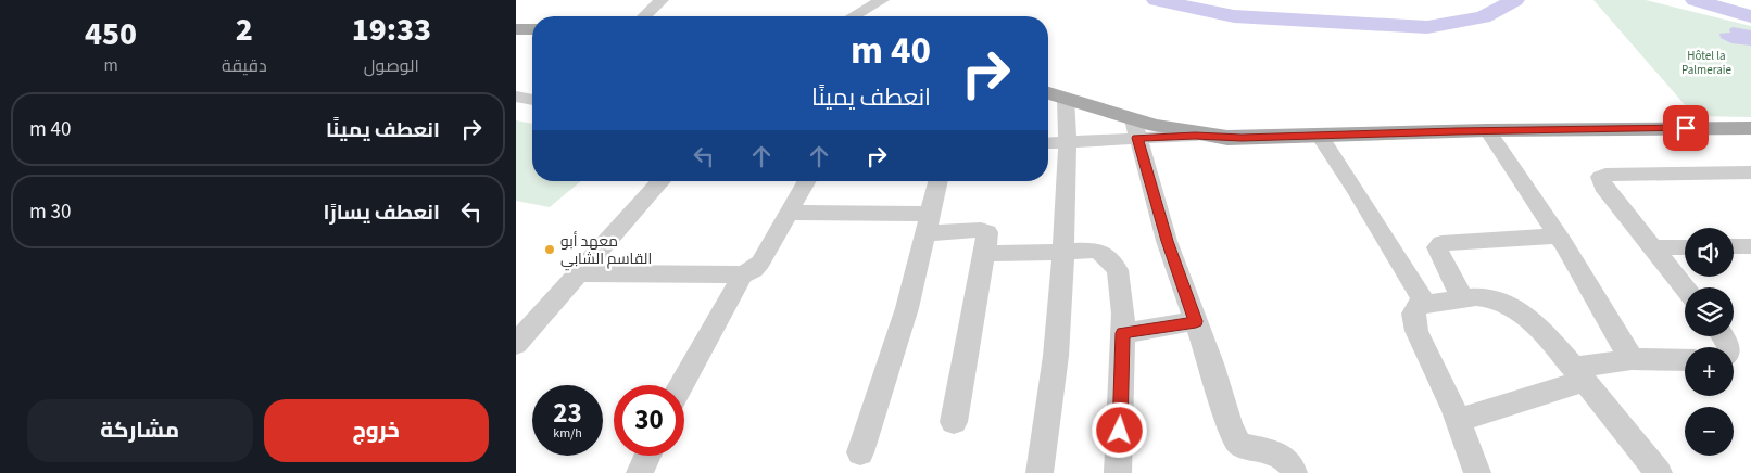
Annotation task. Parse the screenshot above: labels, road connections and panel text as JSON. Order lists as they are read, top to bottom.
{
  "parks": ["Hôtel la Palmeraie"],
  "places": ["معهد أبو القاسم الشابي"],
  "page": {
    "eta": [
      "19:33",
      "الوصول",
      "2",
      "دقيقة",
      "450",
      "m"
    ],
    "turn": ["40 m", "انعطف يمينًا"],
    "list": [
      {
        "name": "انعطف يمينًا",
        "value": "40 m"
      },
      {
        "name": "انعطف يسارًا",
        "value": "30 m"
      }
    ],
    "map_buttons": ["+", "−"],
    "speed": "23 km/h",
    "limit": "30",
    "buttons": ["خروج", "مشاركة"]
  }
}
